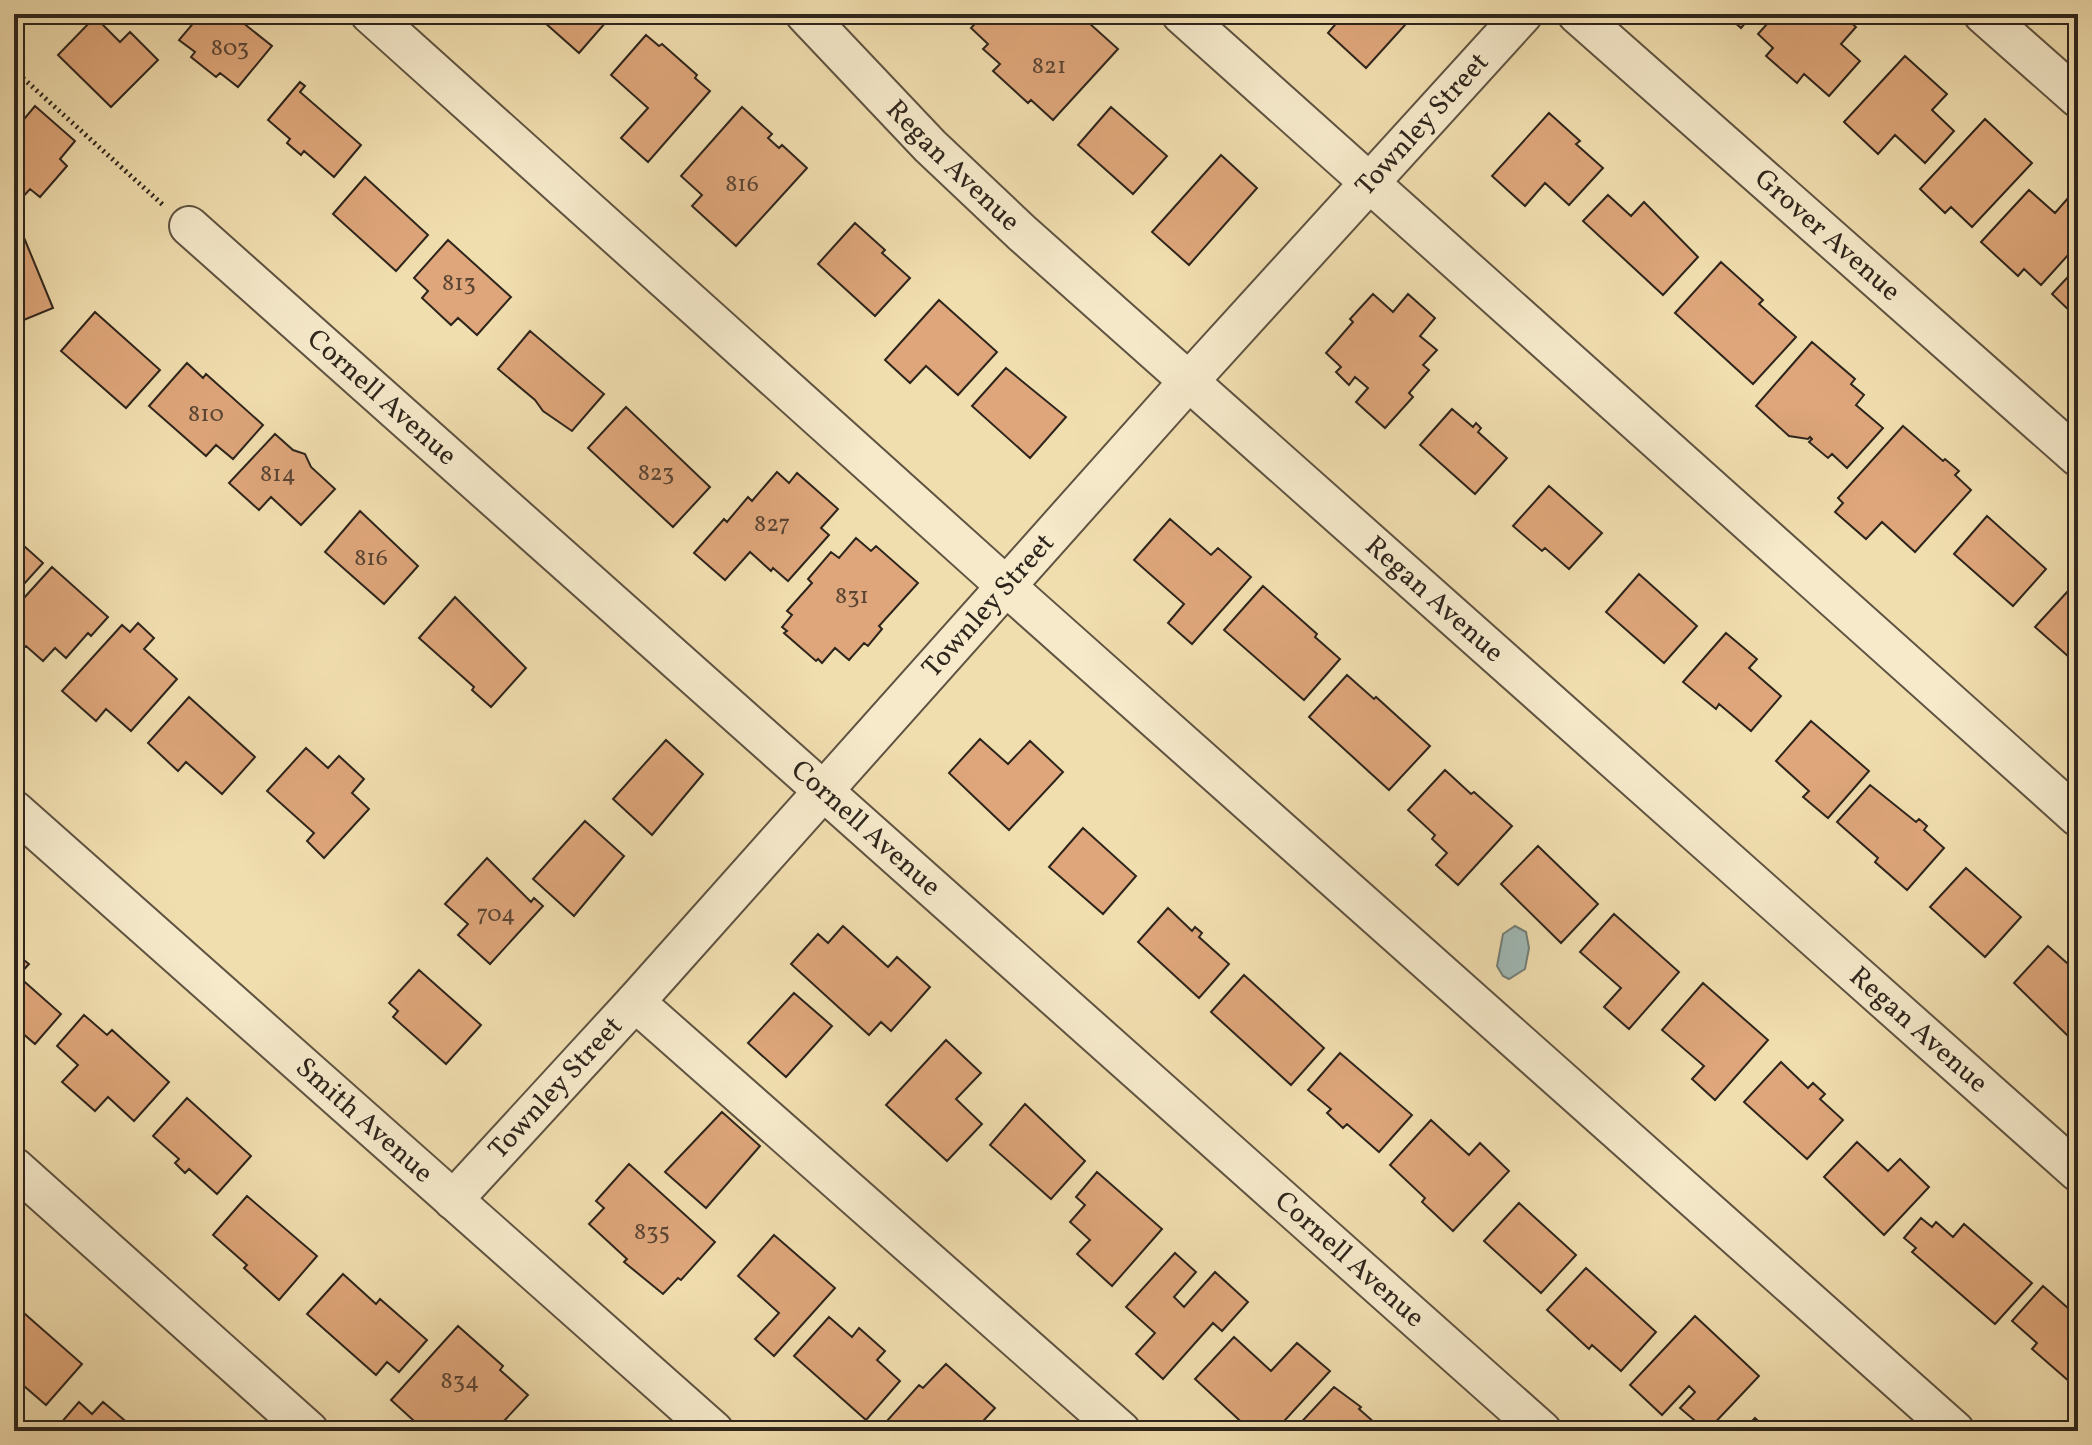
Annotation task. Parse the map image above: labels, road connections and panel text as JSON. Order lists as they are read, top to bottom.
{
  "streets": {
    "street": [
      "Townley Street",
      "Regan Avenue",
      "Grover Avenue",
      "Cornell Avenue",
      "Smith Avenue"
    ]
  },
  "crossings": [
    ["Townley Street", "Regan Avenue"],
    ["Townley Street", "Cornell Avenue"],
    ["Townley Street", "Smith Avenue"]
  ],
  "house_numbers": [
    "803",
    "821",
    "816",
    "813",
    "810",
    "823",
    "814",
    "827",
    "816",
    "831",
    "704",
    "835",
    "834"
  ]
}
